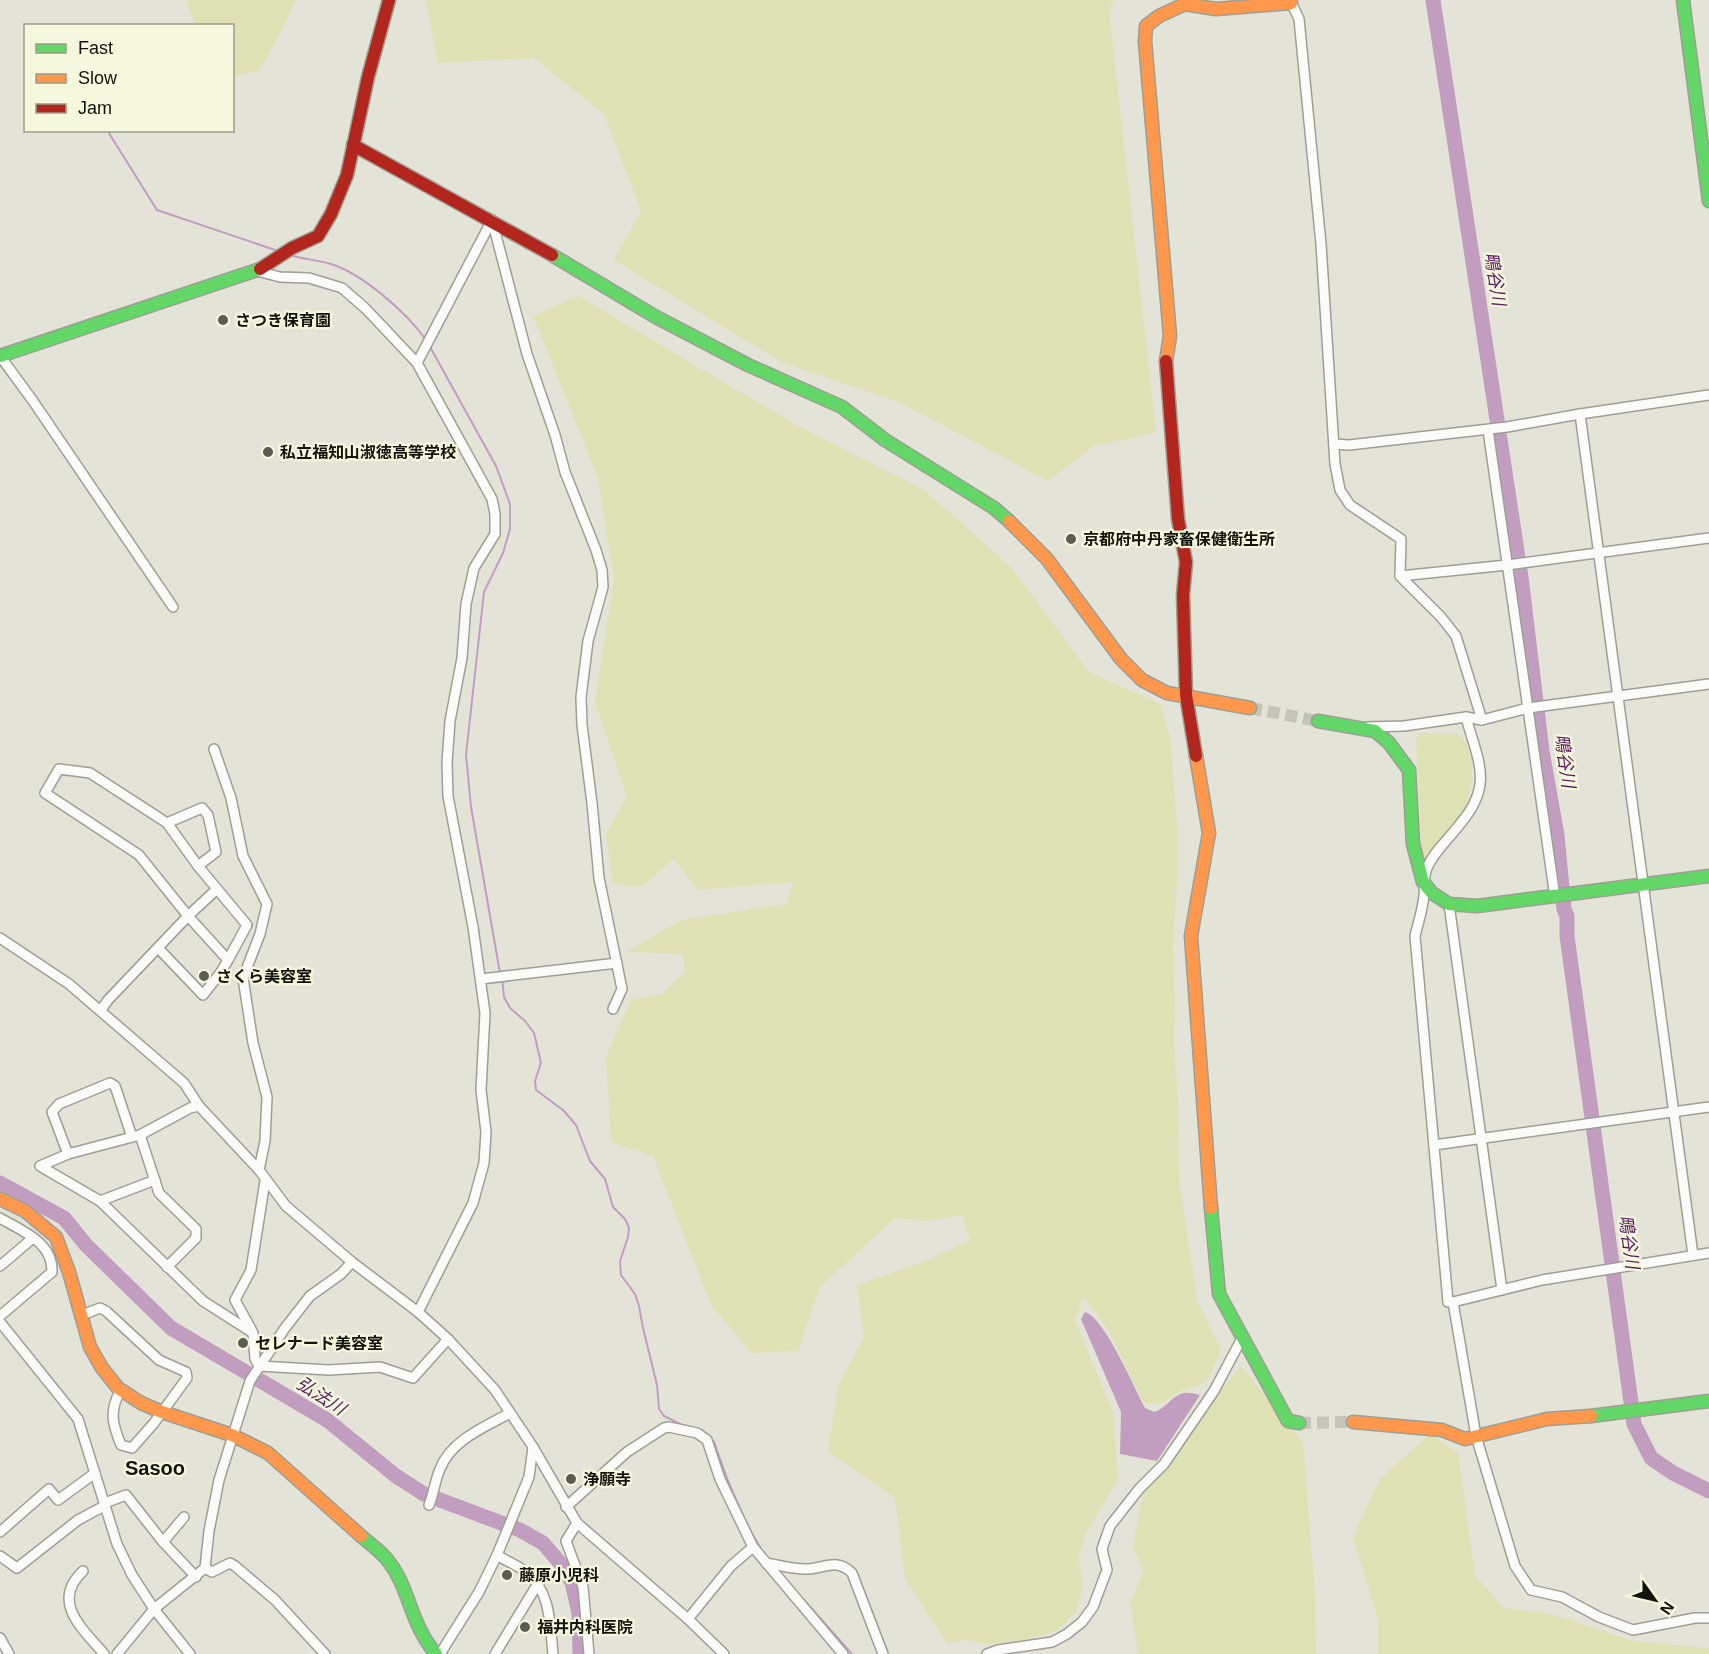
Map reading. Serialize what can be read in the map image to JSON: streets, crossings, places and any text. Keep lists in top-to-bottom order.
{
  "districts": ["Sasoo"],
  "water": ["鴫谷川", "弘法川"],
  "places": [
    "さつき保育園",
    "私立福知山淑徳高等学校",
    "京都府中丹家畜保健衛生所",
    "さくら美容室",
    "セレナード美容室",
    "浄願寺",
    "藤原小児科",
    "福井内科医院"
  ],
  "legend": ["Fast", "Slow", "Jam"],
  "north": "bottom right"
}
